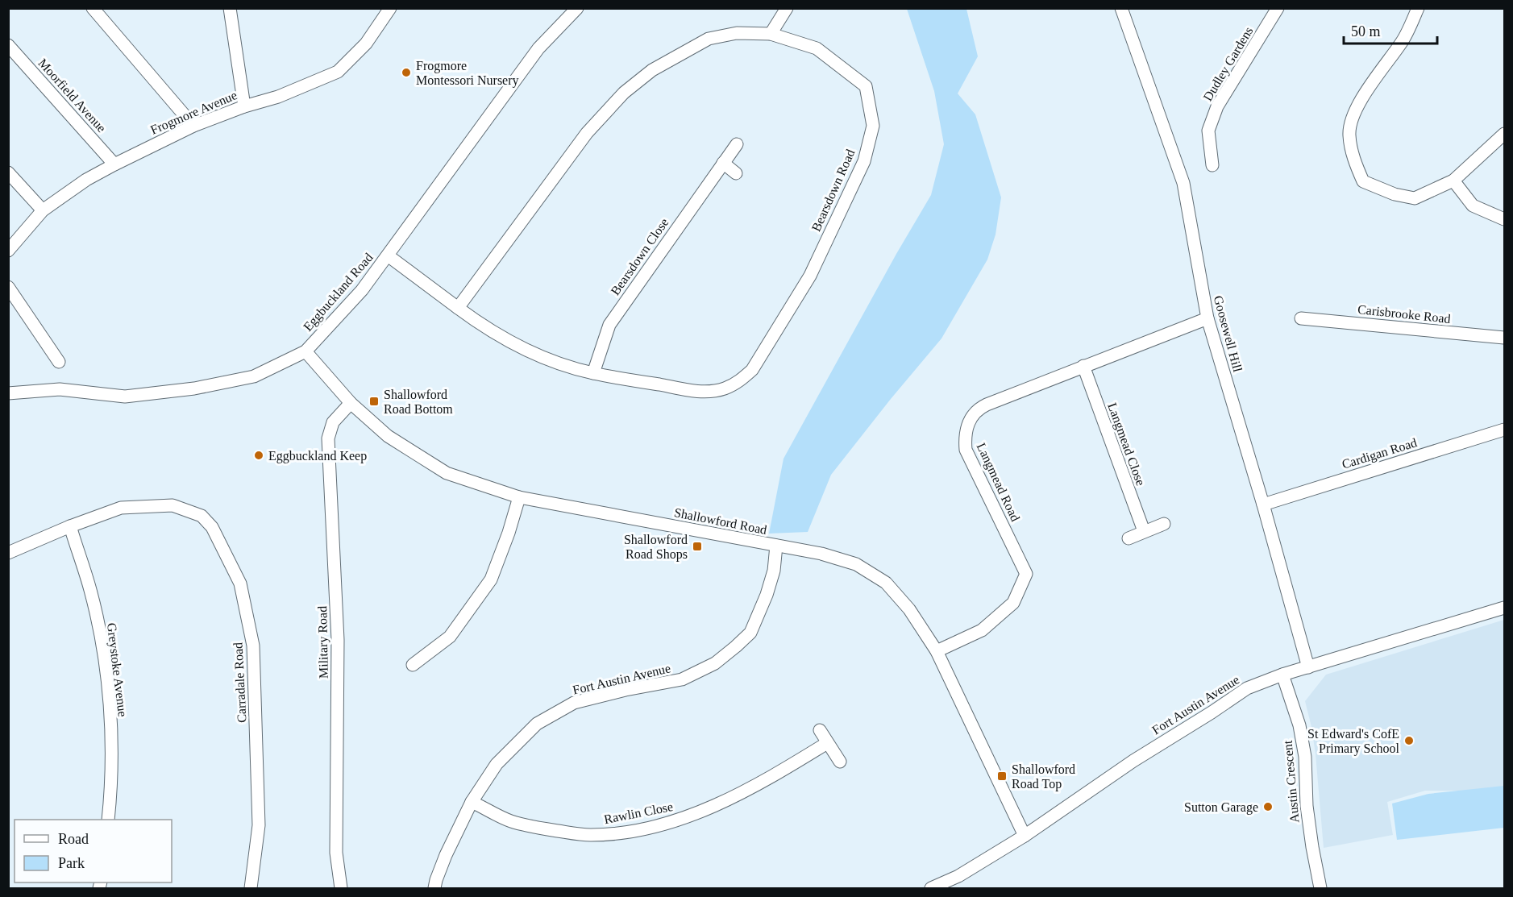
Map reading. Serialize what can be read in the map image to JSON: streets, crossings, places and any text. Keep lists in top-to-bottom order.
{
  "streets": {
    "street": [
      "Dudley Gardens",
      "Moorfield Avenue",
      "Frogmore Avenue",
      "Bearsdown Road",
      "Bearsdown Close",
      "Eggbuckland Road",
      "Carisbrooke Road",
      "Goosewell Hill",
      "Langmead Close",
      "Cardigan Road",
      "Langmead Road",
      "Shallowford Road",
      "Military Road",
      "Greystoke Avenue",
      "Fort Austin Avenue",
      "Carradale Road",
      "Austin Crescent",
      "Rawlin Close"
    ]
  },
  "crossings": [
    ["Moorfield Avenue", "Frogmore Avenue"],
    ["Bearsdown Road", "Bearsdown Close"],
    ["Bearsdown Road", "Eggbuckland Road"],
    ["Eggbuckland Road", "Shallowford Road"],
    ["Goosewell Hill", "Cardigan Road"],
    ["Goosewell Hill", "Langmead Road"],
    ["Goosewell Hill", "Fort Austin Avenue"],
    ["Langmead Close", "Langmead Road"],
    ["Langmead Road", "Shallowford Road"],
    ["Shallowford Road", "Military Road"],
    ["Shallowford Road", "Fort Austin Avenue"],
    ["Greystoke Avenue", "Carradale Road"],
    ["Fort Austin Avenue", "Austin Crescent"],
    ["Fort Austin Avenue", "Rawlin Close"]
  ],
  "places": {
    "other": [
      "Frogmore Montessori Nursery",
      "Eggbuckland Keep",
      "St Edward's CofE Primary School",
      "Sutton Garage"
    ],
    "transit": ["Shallowford Road Bottom", "Shallowford Road Shops", "Shallowford Road Top"]
  },
  "legend": ["Road", "Park"],
  "scale_bar": "50 m"
}
